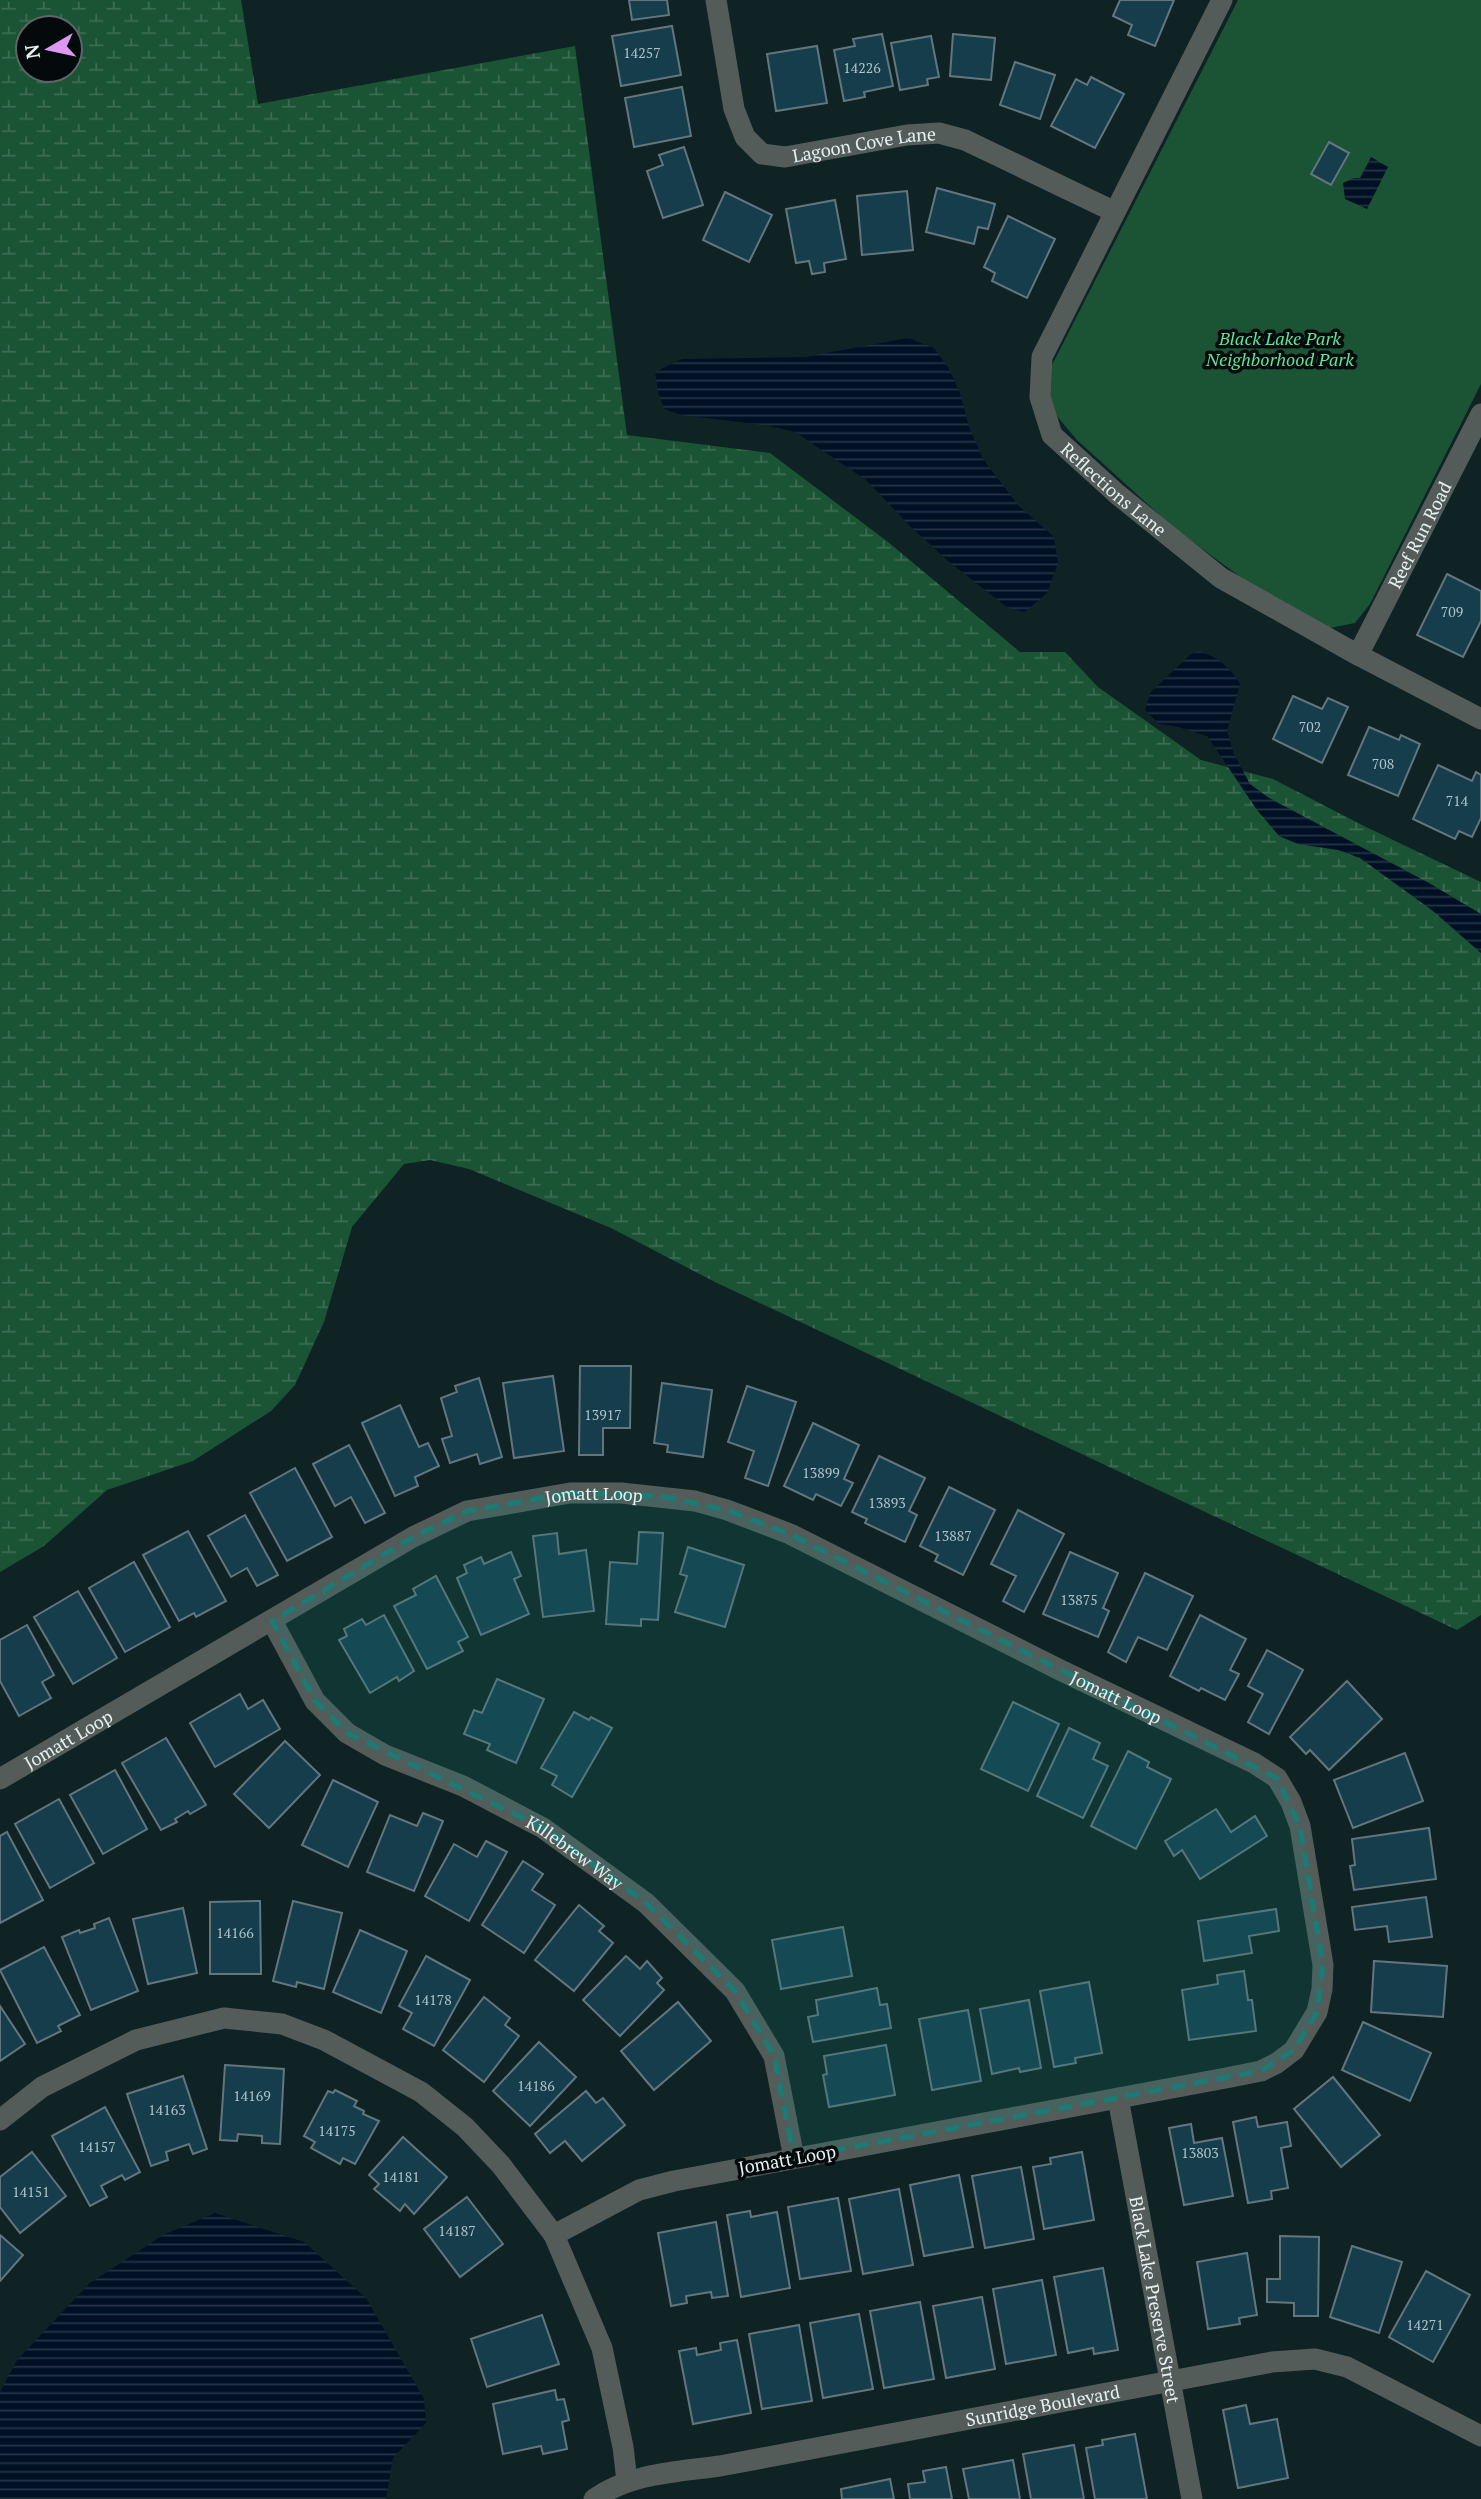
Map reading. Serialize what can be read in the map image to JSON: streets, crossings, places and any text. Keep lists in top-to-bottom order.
{
  "streets": {
    "street": [
      "Lagoon Cove Lane",
      "Reflections Lane",
      "Reef Run Road",
      "Jomatt Loop",
      "Killebrew Way",
      "Black Lake Preserve Street",
      "Sunridge Boulevard"
    ]
  },
  "crossings": [
    ["Lagoon Cove Lane", "Reflections Lane"],
    ["Reflections Lane", "Reef Run Road"],
    ["Jomatt Loop", "Killebrew Way"],
    ["Jomatt Loop", "Black Lake Preserve Street"],
    ["Black Lake Preserve Street", "Sunridge Boulevard"]
  ],
  "parks": ["Black Lake Park Neighborhood Park"],
  "house_numbers": [
    "14257",
    "14226",
    "709",
    "702",
    "708",
    "714",
    "13917",
    "13899",
    "13893",
    "13887",
    "13875",
    "14166",
    "14178",
    "14186",
    "14169",
    "14163",
    "14175",
    "14157",
    "13803",
    "14181",
    "14151",
    "14187",
    "14271"
  ],
  "north": "left"
}
